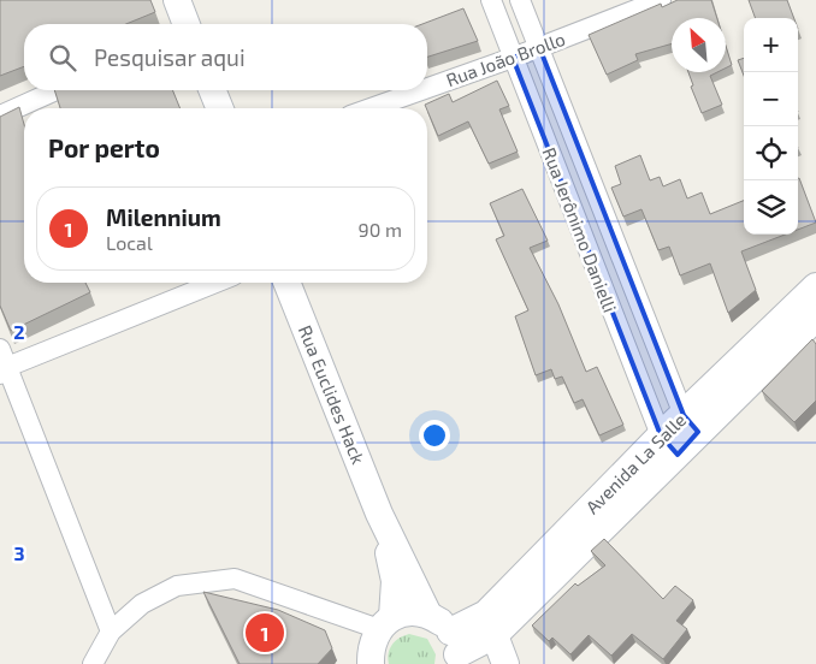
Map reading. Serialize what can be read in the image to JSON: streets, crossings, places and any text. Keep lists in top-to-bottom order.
{
  "streets": {
    "main road": ["Rua Euclides Hack", "Avenida La Salle"],
    "street": ["Rua João Brollo", "Rua Jerônimo Danielli"]
  },
  "crossings": [
    ["Rua João Brollo", "Rua Jerônimo Danielli"],
    ["Rua Jerônimo Danielli", "Avenida La Salle"]
  ],
  "north": "top left",
  "page": {
    "map_buttons": ["+", "−"],
    "search": "Pesquisar aqui",
    "heading": "Por perto",
    "list": [
      {
        "mark": "1",
        "name": "Milennium",
        "note": "Local",
        "value": "90 m"
      }
    ],
    "pins": "1"
  },
  "grid": {
    "rows": ["2", "3"]
  }
}
